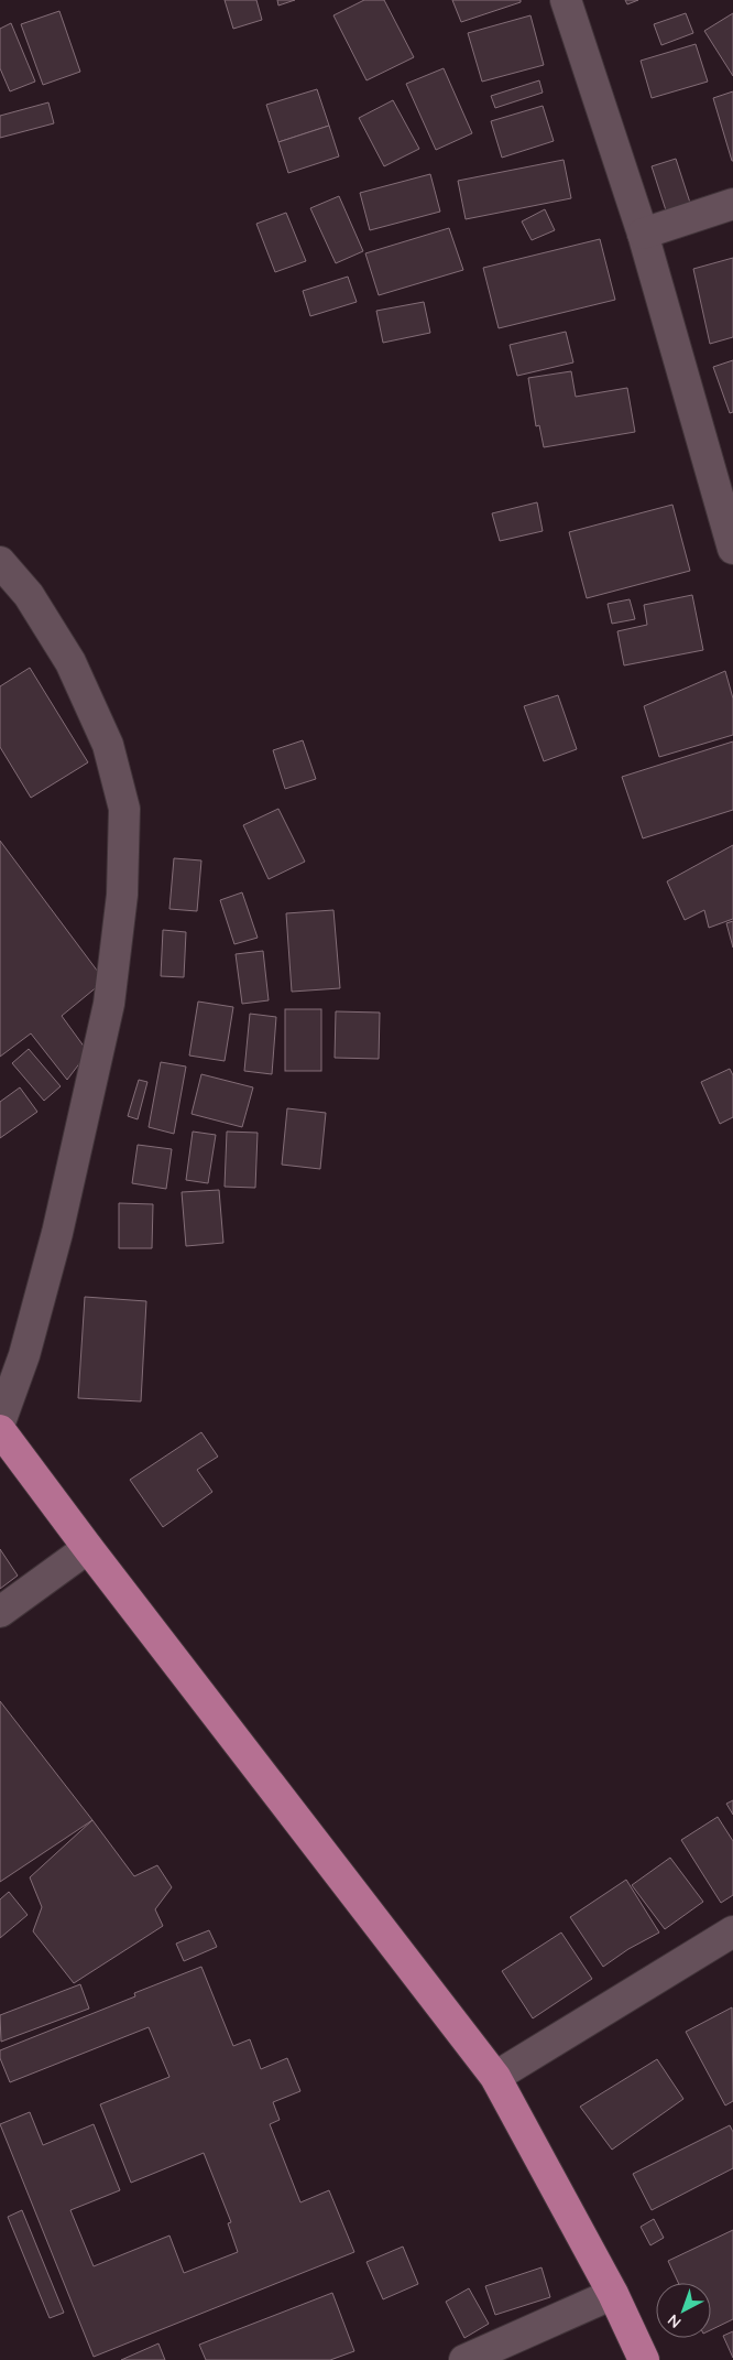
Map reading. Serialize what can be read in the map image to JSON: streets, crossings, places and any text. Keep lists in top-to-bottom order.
{
  "north": "bottom left"
}
